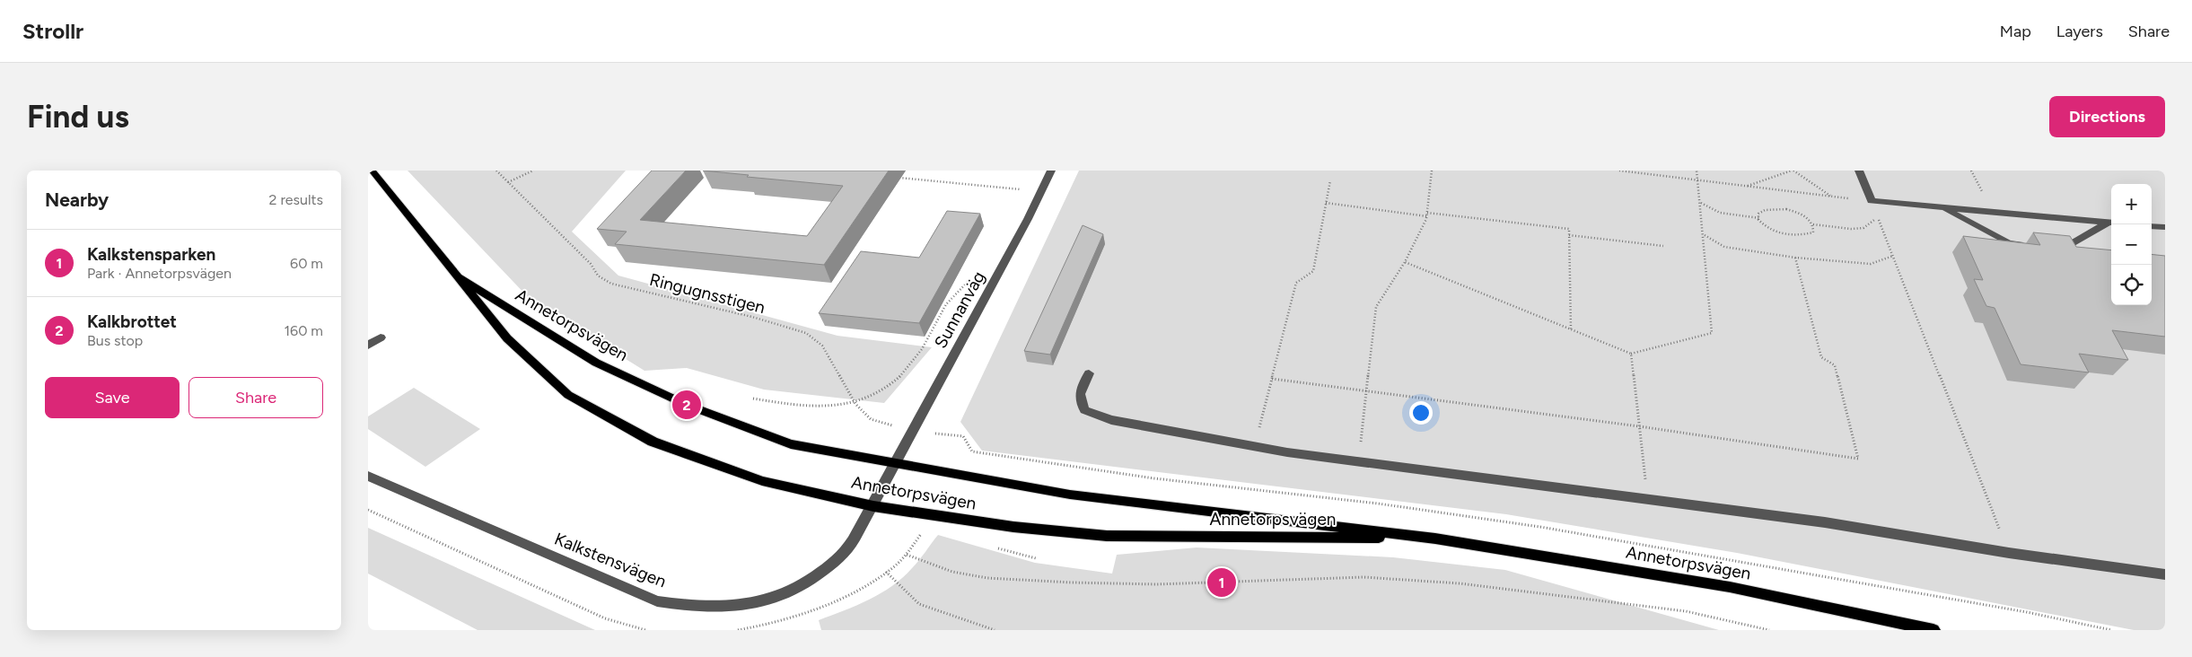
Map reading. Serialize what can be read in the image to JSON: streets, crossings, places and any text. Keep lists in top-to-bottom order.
{
  "streets": {
    "main road": ["Annetorpsvägen"],
    "street": ["Sunnanväg", "Kalkstensvägen"],
    "path": ["Ringugnsstigen"]
  },
  "crossings": [
    ["Ringugnsstigen", "Sunnanväg"],
    ["Sunnanväg", "Annetorpsvägen"],
    ["Sunnanväg", "Kalkstensvägen"],
    ["Annetorpsvägen", "Kalkstensvägen"]
  ],
  "page": {
    "header": "Strollr",
    "nav": ["Map", "Layers", "Share"],
    "buttons": [
      "Directions",
      ["Save", "Share"]
    ],
    "title": "Find us",
    "heading": ["Nearby", "2 results"],
    "map_buttons": ["+", "−"],
    "list": [
      {
        "mark": "1",
        "name": "Kalkstensparken",
        "note": "Park · Annetorpsvägen",
        "value": "60 m"
      },
      {
        "mark": "2",
        "name": "Kalkbrottet",
        "note": "Bus stop",
        "value": "160 m"
      }
    ],
    "pins": ["2", "1"]
  }
}
